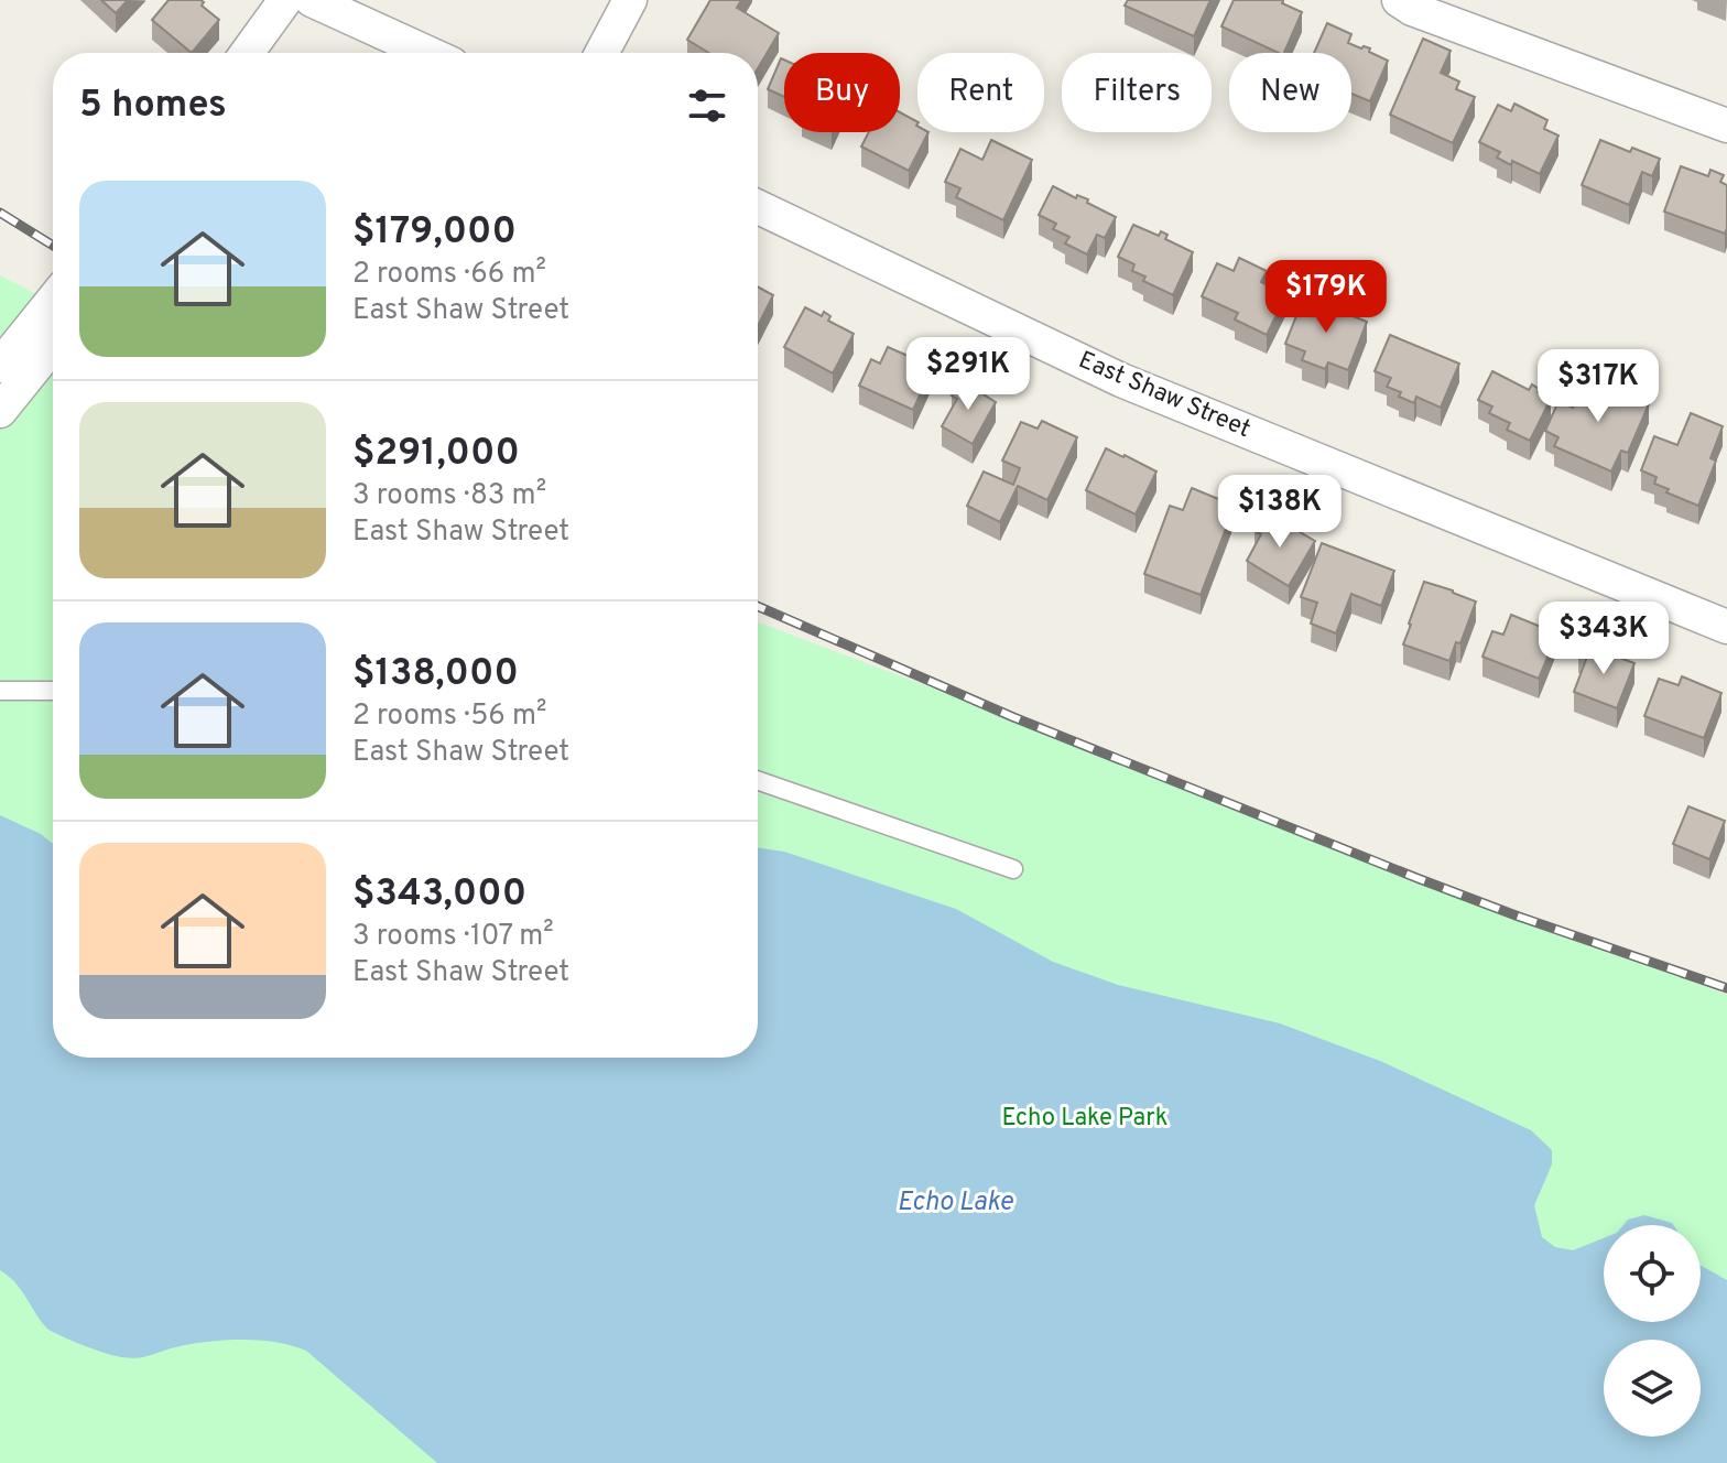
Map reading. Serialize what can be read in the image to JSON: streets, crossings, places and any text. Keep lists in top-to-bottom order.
{
  "streets": {
    "street": ["East Shaw Street"]
  },
  "water": ["Echo Lake"],
  "parks": ["Echo Lake Park"],
  "page": {
    "chip": [
      "Buy",
      "Rent",
      "Filters",
      "New"
    ],
    "heading": "5 homes",
    "list": [
      {
        "name": "$179,000",
        "note": "2 rooms · 66 m² · East Shaw Street"
      },
      {
        "name": "$291,000",
        "note": "3 rooms · 83 m² · East Shaw Street"
      },
      {
        "name": "$138,000",
        "note": "2 rooms · 56 m² · East Shaw Street"
      },
      {
        "name": "$343,000",
        "note": "3 rooms · 107 m² · East Shaw Street"
      }
    ],
    "price": [
      "$179K",
      "$291K",
      "$317K",
      "$138K",
      "$343K"
    ]
  }
}
